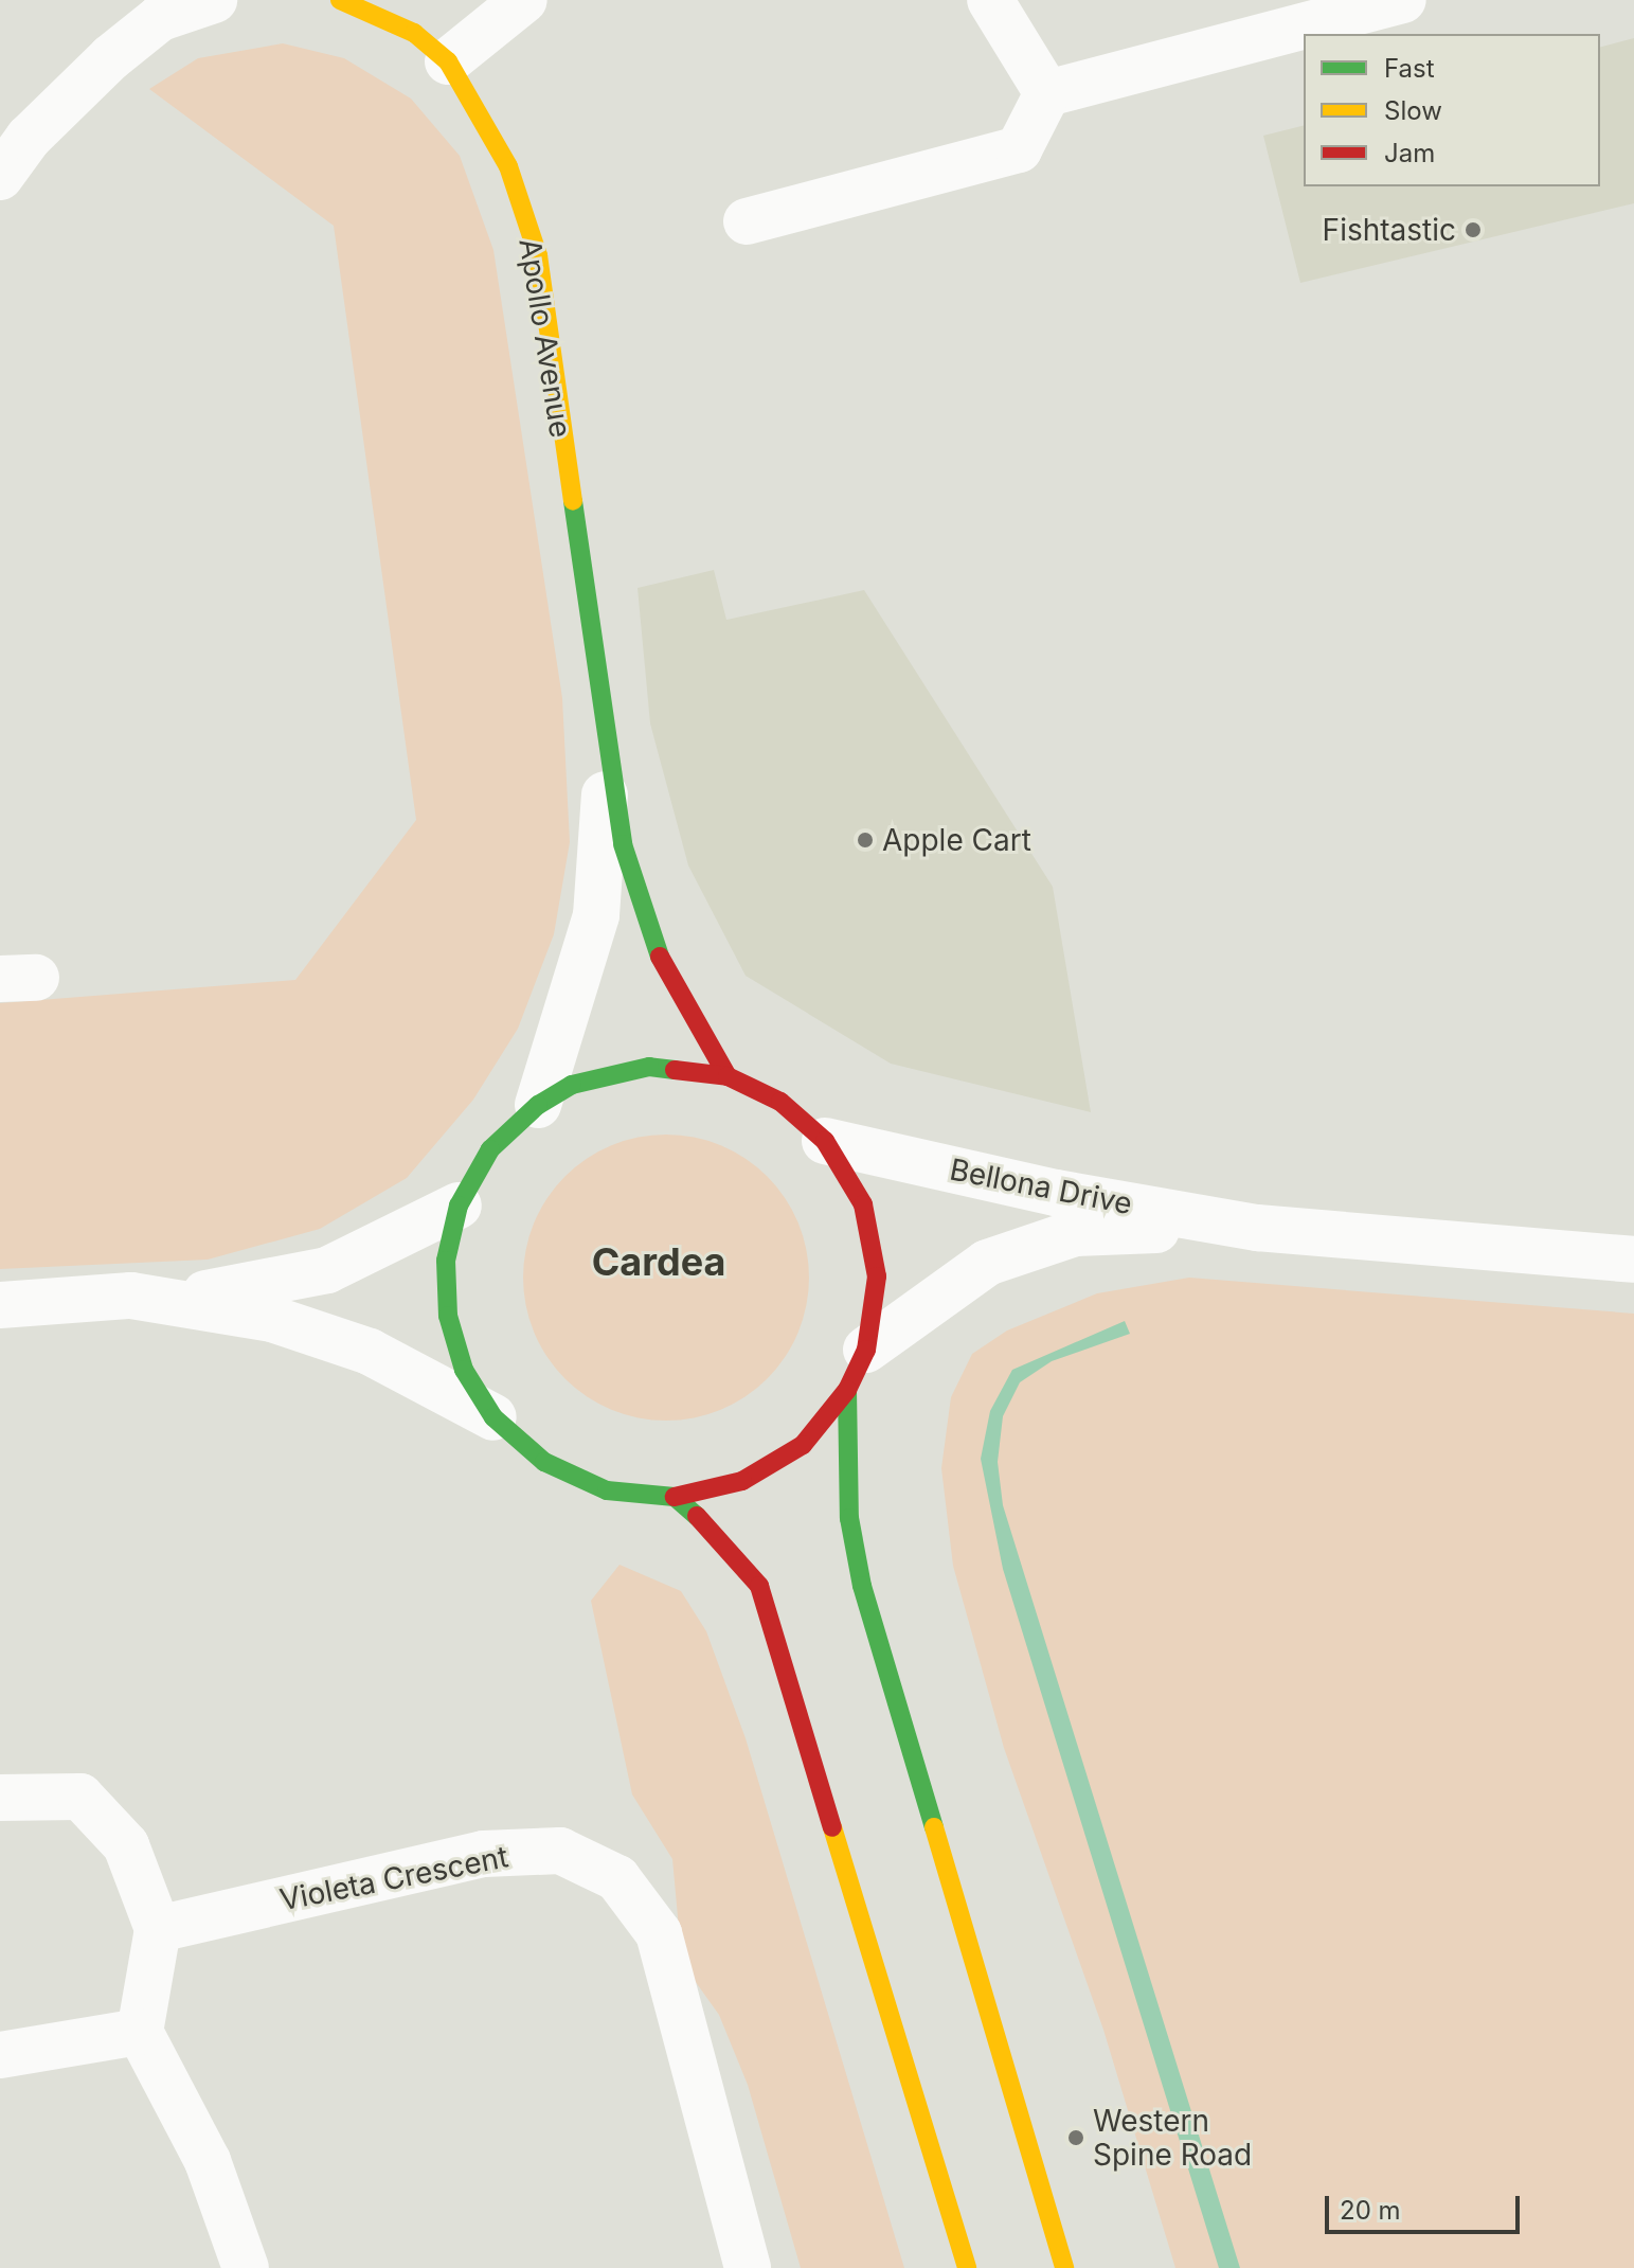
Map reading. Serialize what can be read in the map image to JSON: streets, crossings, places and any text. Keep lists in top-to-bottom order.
{
  "streets": {
    "street": ["Apollo Avenue", "Bellona Drive", "Violeta Crescent"]
  },
  "districts": ["Cardea"],
  "places": ["Fishtastic", "Apple Cart", "Western Spine Road"],
  "legend": ["Fast", "Slow", "Jam"],
  "scale_bar": "20 m"
}
